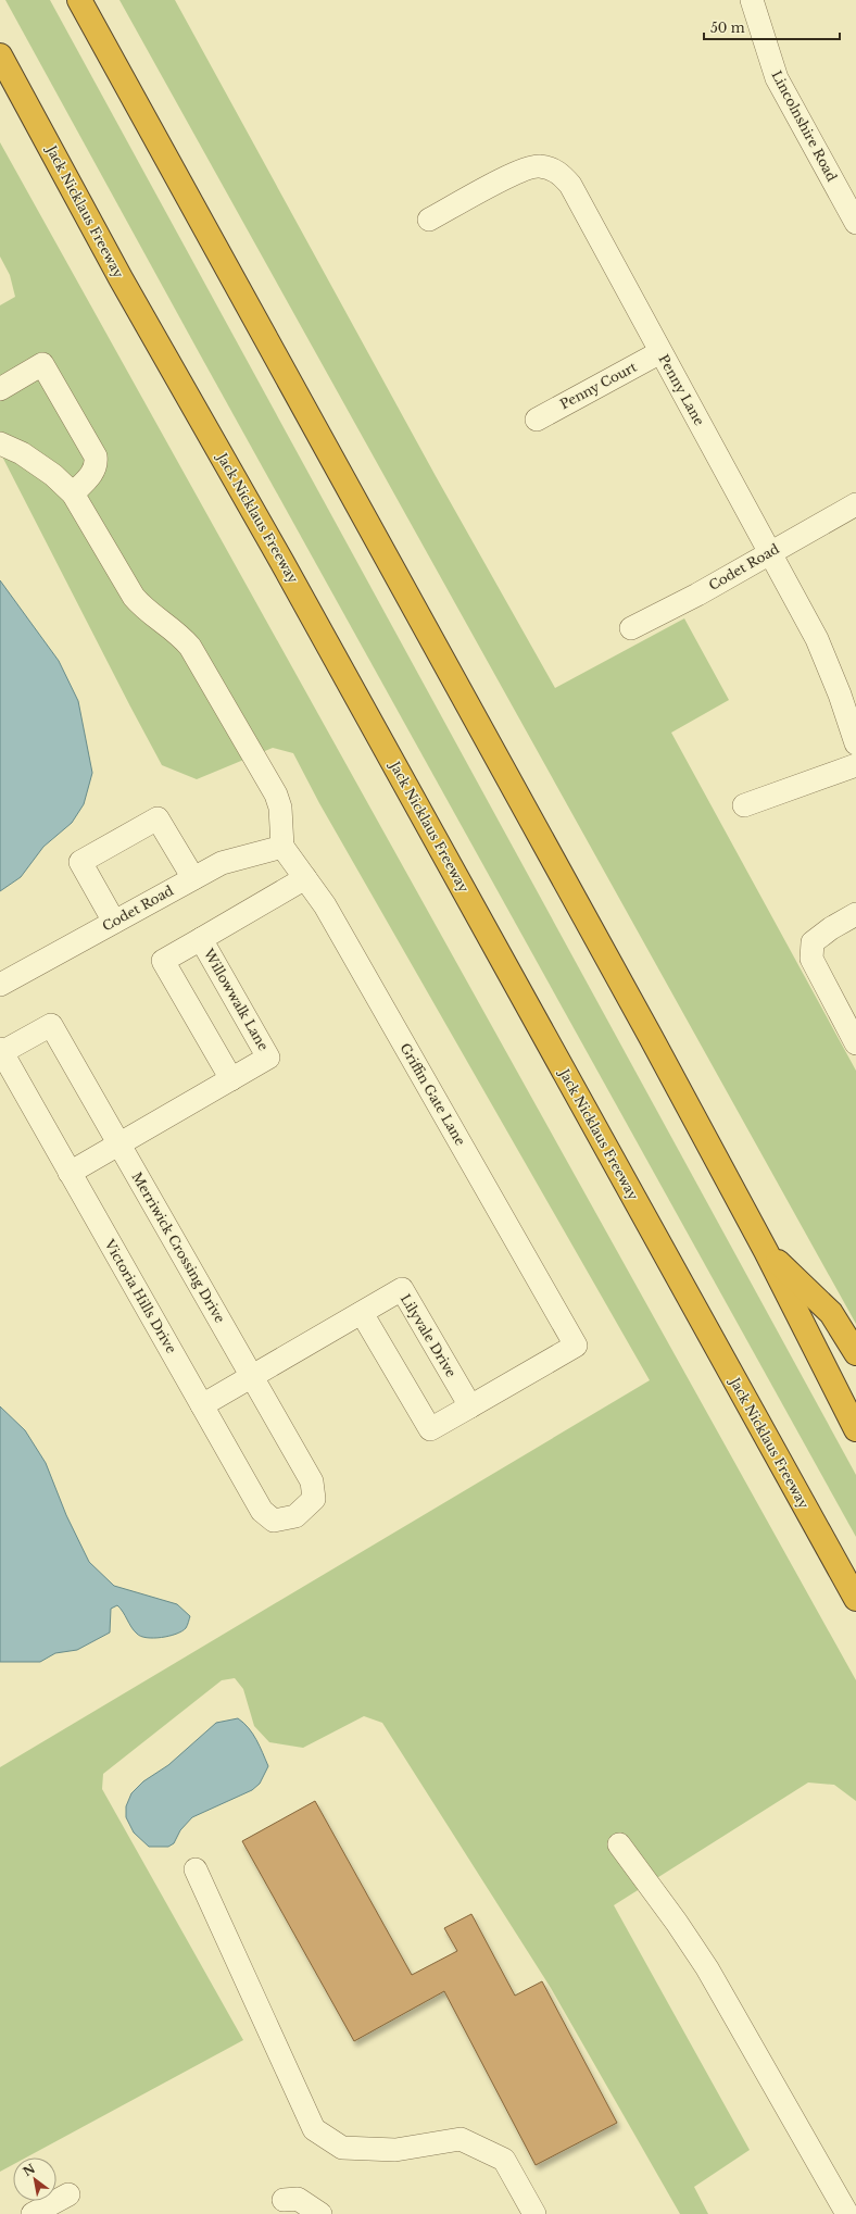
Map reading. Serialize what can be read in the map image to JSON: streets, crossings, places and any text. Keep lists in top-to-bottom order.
{
  "streets": {
    "highway": ["Jack Nicklaus Freeway"],
    "street": [
      "Lincolnshire Road",
      "Penny Court",
      "Penny Lane",
      "Codet Road",
      "Willowwalk Lane",
      "Griffin Gate Lane",
      "Merriwick Crossing Drive",
      "Victoria Hills Drive",
      "Lilyvale Drive"
    ]
  },
  "crossings": [
    ["Penny Court", "Penny Lane"],
    ["Penny Lane", "Codet Road"],
    ["Codet Road", "Griffin Gate Lane"],
    ["Willowwalk Lane", "Griffin Gate Lane"],
    ["Willowwalk Lane", "Merriwick Crossing Drive"],
    ["Willowwalk Lane", "Victoria Hills Drive"],
    ["Griffin Gate Lane", "Lilyvale Drive"],
    ["Merriwick Crossing Drive", "Victoria Hills Drive"],
    ["Merriwick Crossing Drive", "Lilyvale Drive"],
    ["Victoria Hills Drive", "Lilyvale Drive"]
  ],
  "scale_bar": "50 m",
  "north": "top left"
}
